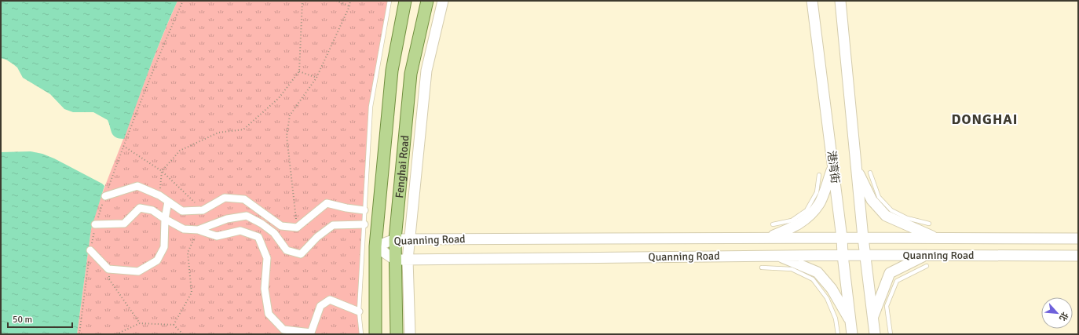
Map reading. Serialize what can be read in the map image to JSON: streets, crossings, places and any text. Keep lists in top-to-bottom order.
{
  "streets": {
    "main road": ["Fenghai Road"],
    "street": ["港湾街", "Quanning Road"]
  },
  "crossings": [
    ["Fenghai Road", "Quanning Road"],
    ["港湾街", "Quanning Road"]
  ],
  "districts": ["DONGHAI"],
  "scale_bar": "50 m",
  "north": "bottom right"
}
